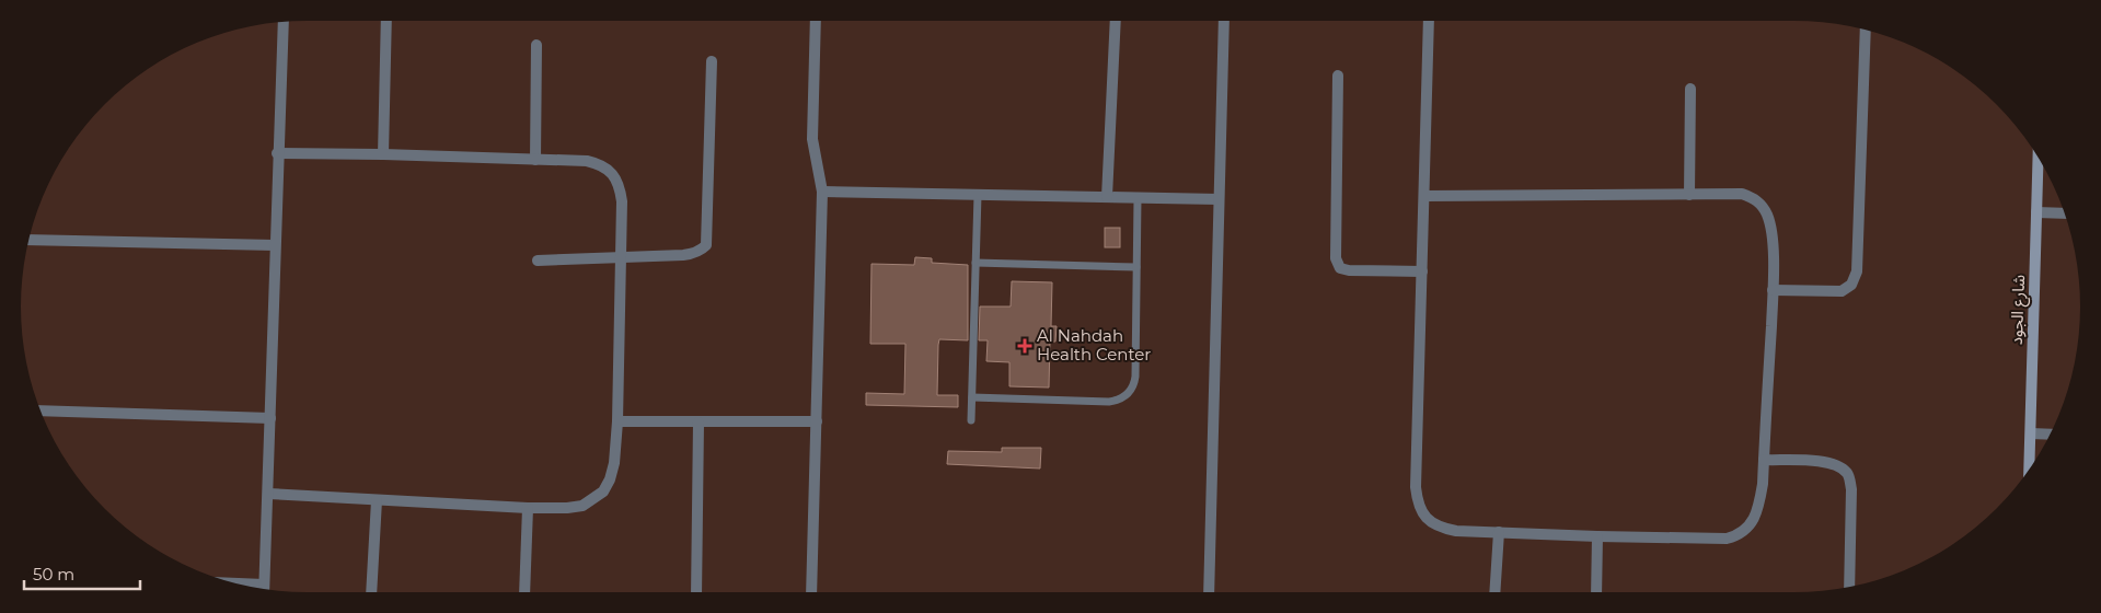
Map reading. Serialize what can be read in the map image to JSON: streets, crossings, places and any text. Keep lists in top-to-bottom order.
{
  "streets": {
    "main road": ["شارع الجود"]
  },
  "places": {
    "health": ["Al Nahdah Health Center"]
  },
  "scale_bar": "50 m"
}
